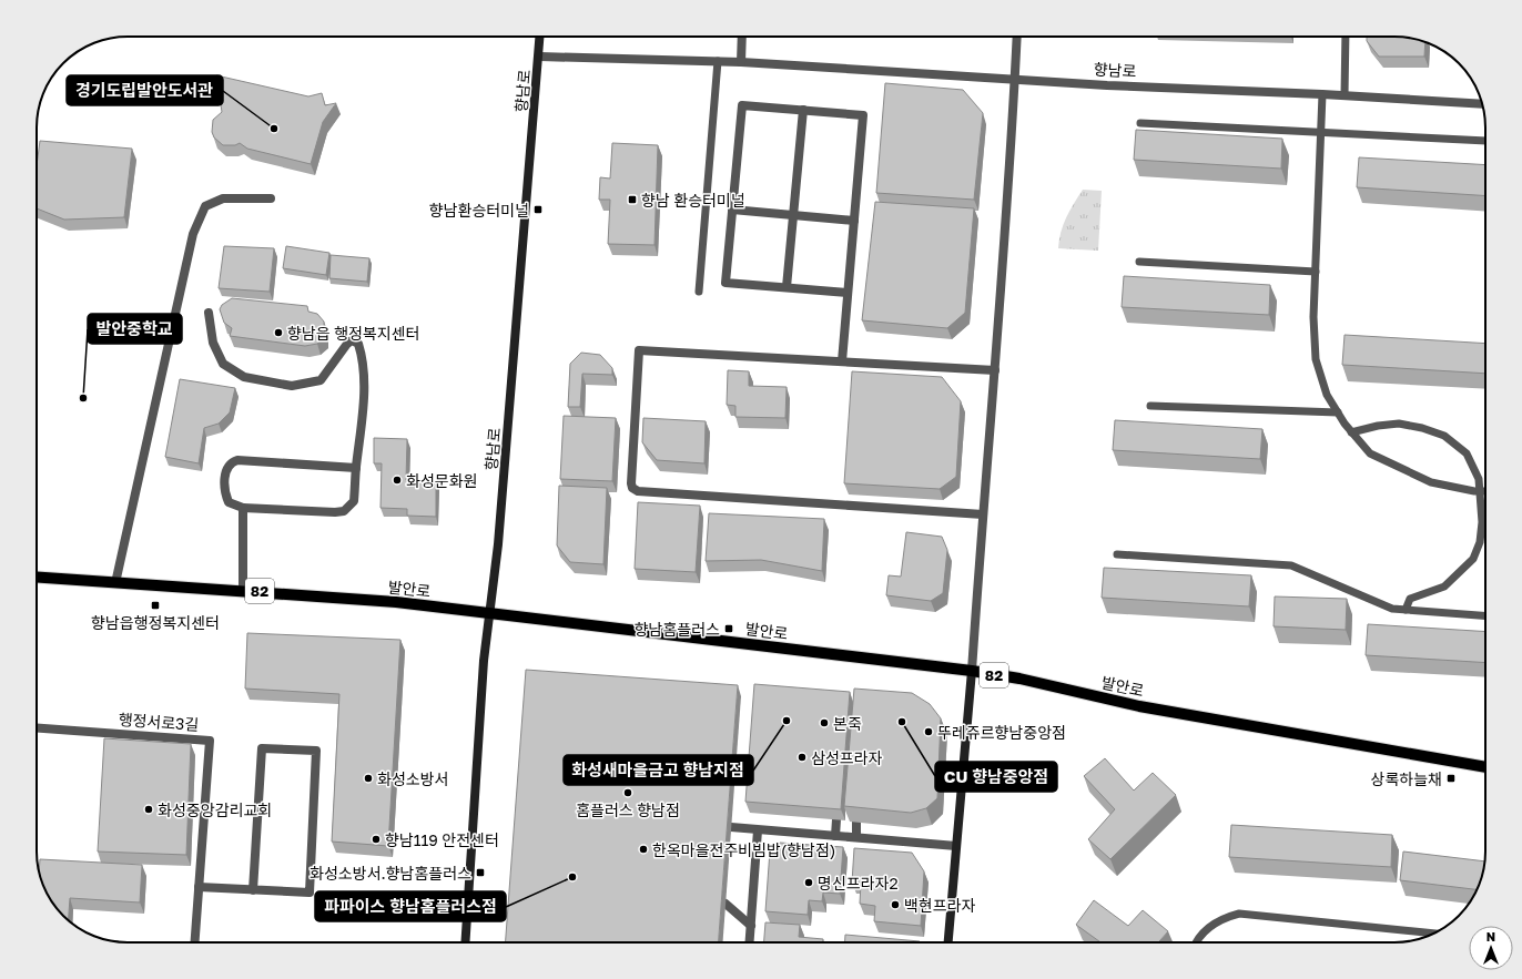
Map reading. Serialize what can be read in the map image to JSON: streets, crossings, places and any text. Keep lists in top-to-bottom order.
{
  "streets": {
    "main road": ["발안로", "82"],
    "street": ["향남로", "행정서로3길"]
  },
  "crossings": [
    ["향남로", "발안로"]
  ],
  "places": {
    "other": [
      "경기도립발안도서관",
      "향남읍 행정복지센터",
      "발안중학교",
      "화성문화원",
      "화성새마을금고 향남지점",
      "CU 향남중앙점",
      "본죽",
      "뚜레쥬르향남중앙점",
      "삼성프라자",
      "화성소방서",
      "홈플러스 향남점",
      "화성중앙감리교회",
      "향남119 안전센터",
      "한옥마을전주비빔밥(향남점)",
      "파파이스 향남홈플러스점",
      "명신프라자2",
      "백현프라자"
    ],
    "transit": [
      "향남 환승터미널",
      "향남환승터미널",
      "향남읍행정복지센터",
      "향남홈플러스",
      "상록하늘채",
      "화성소방서.향남홈플러스"
    ]
  },
  "north": "top"
}
